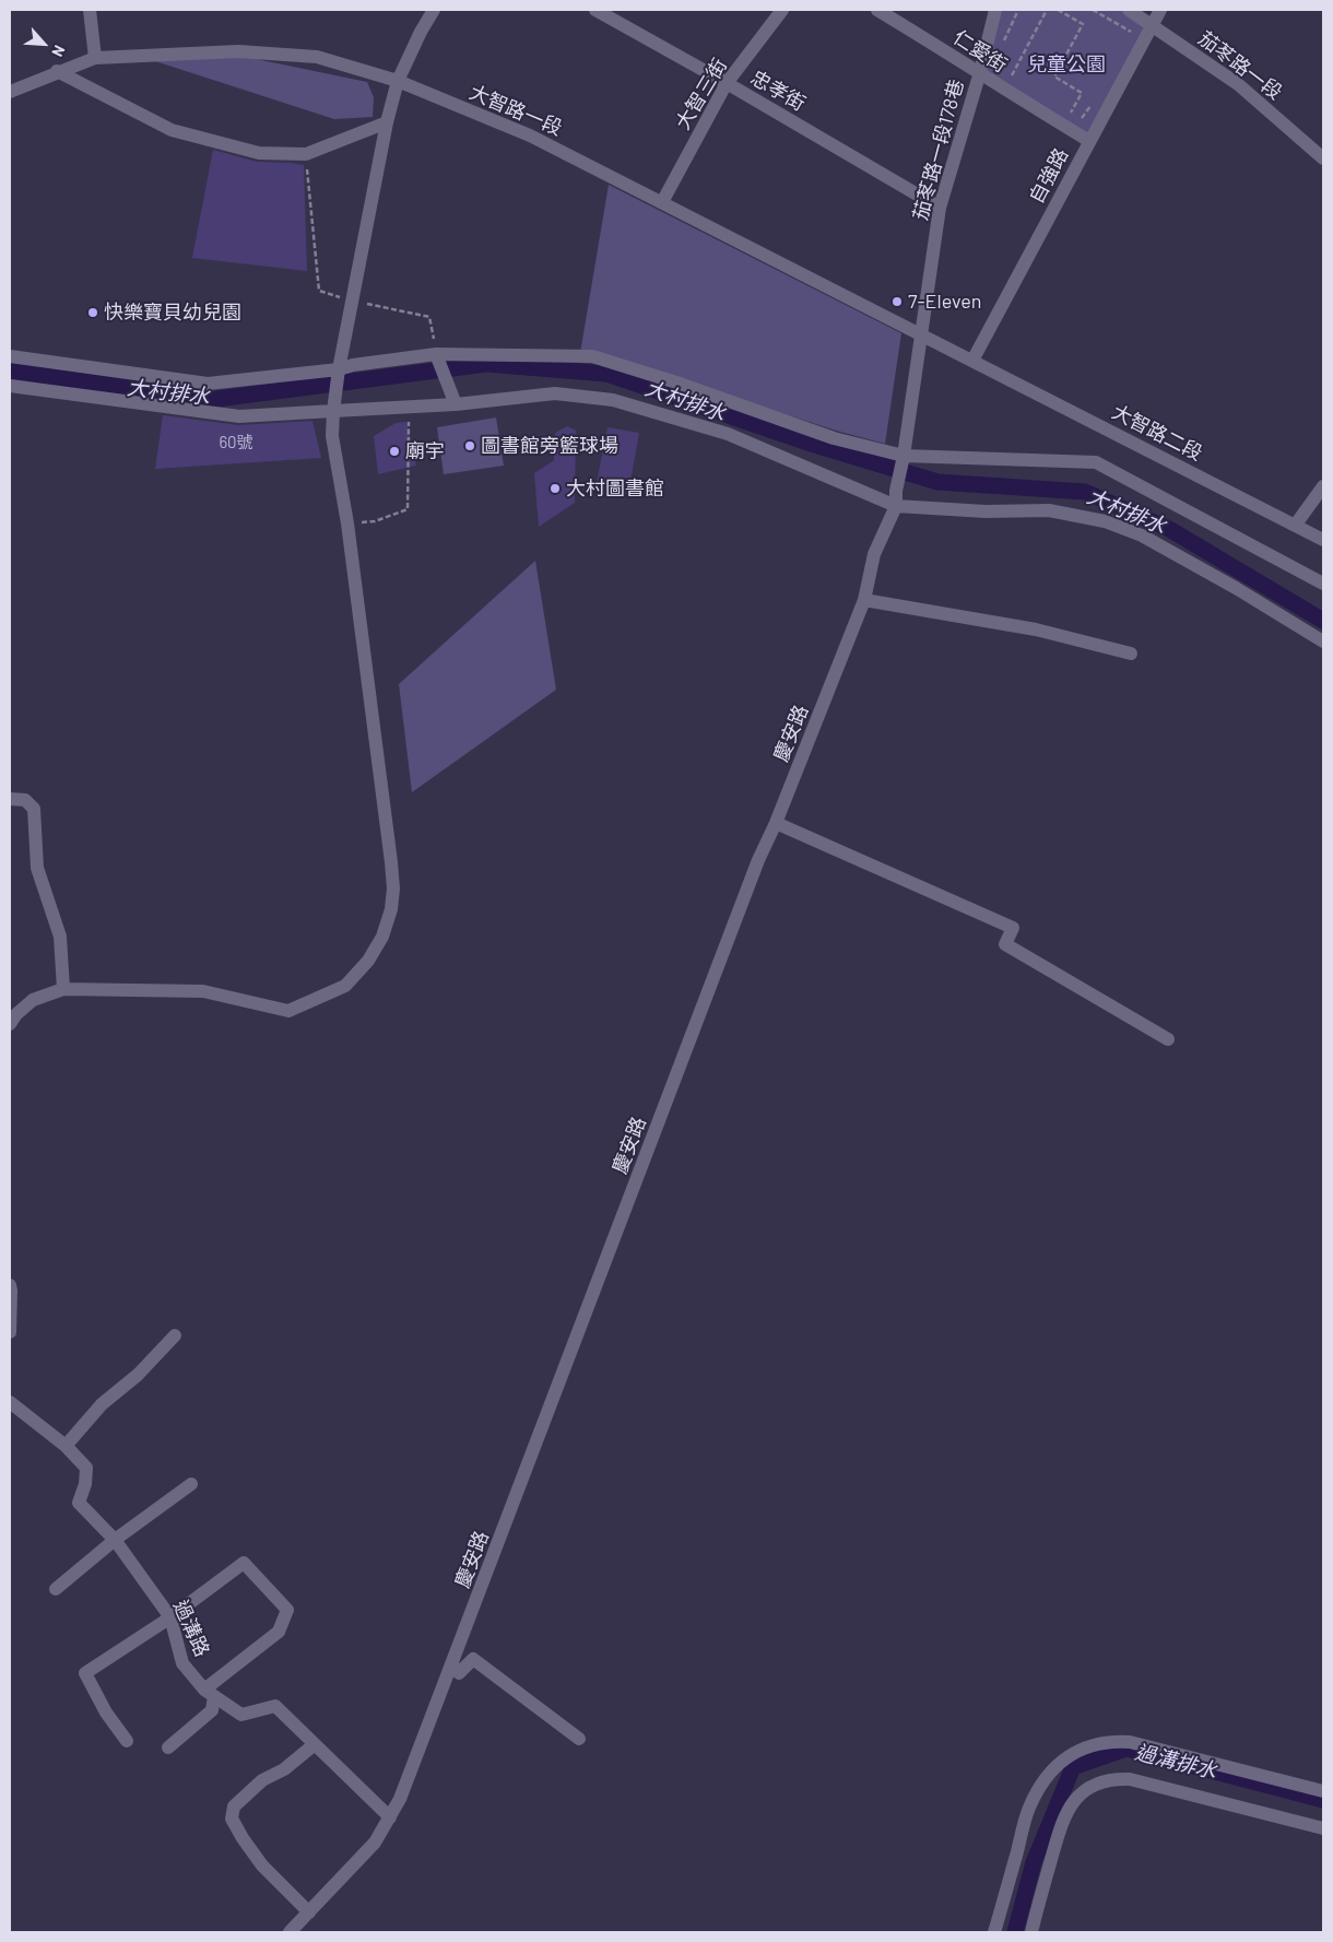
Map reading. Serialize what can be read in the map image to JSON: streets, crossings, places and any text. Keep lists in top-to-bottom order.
{
  "streets": {
    "street": [
      "仁愛街",
      "茄苳路一段",
      "忠孝街",
      "大智三街",
      "大智路一段",
      "茄苳路一段178巷",
      "自強路",
      "大智路二段",
      "慶安路",
      "過溝路"
    ]
  },
  "crossings": [
    ["仁愛街", "茄苳路一段178巷"],
    ["仁愛街", "自強路"],
    ["茄苳路一段", "自強路"],
    ["忠孝街", "大智三街"],
    ["忠孝街", "茄苳路一段178巷"],
    ["大智三街", "大智路一段"],
    ["大智路一段", "茄苳路一段178巷"],
    ["大智路一段", "自強路"],
    ["大智路一段", "大智路二段"],
    ["大智路一段", "慶安路"],
    ["茄苳路一段178巷", "慶安路"],
    ["自強路", "大智路二段"],
    ["慶安路", "過溝路"]
  ],
  "water": ["大村排水", "過溝排水"],
  "parks": ["兒童公園"],
  "places": [
    "7-Eleven",
    "快樂寶貝幼兒園",
    "圖書館旁籃球場",
    "廟宇",
    "大村圖書館"
  ],
  "house_numbers": ["60號"],
  "north": "bottom right"
}
